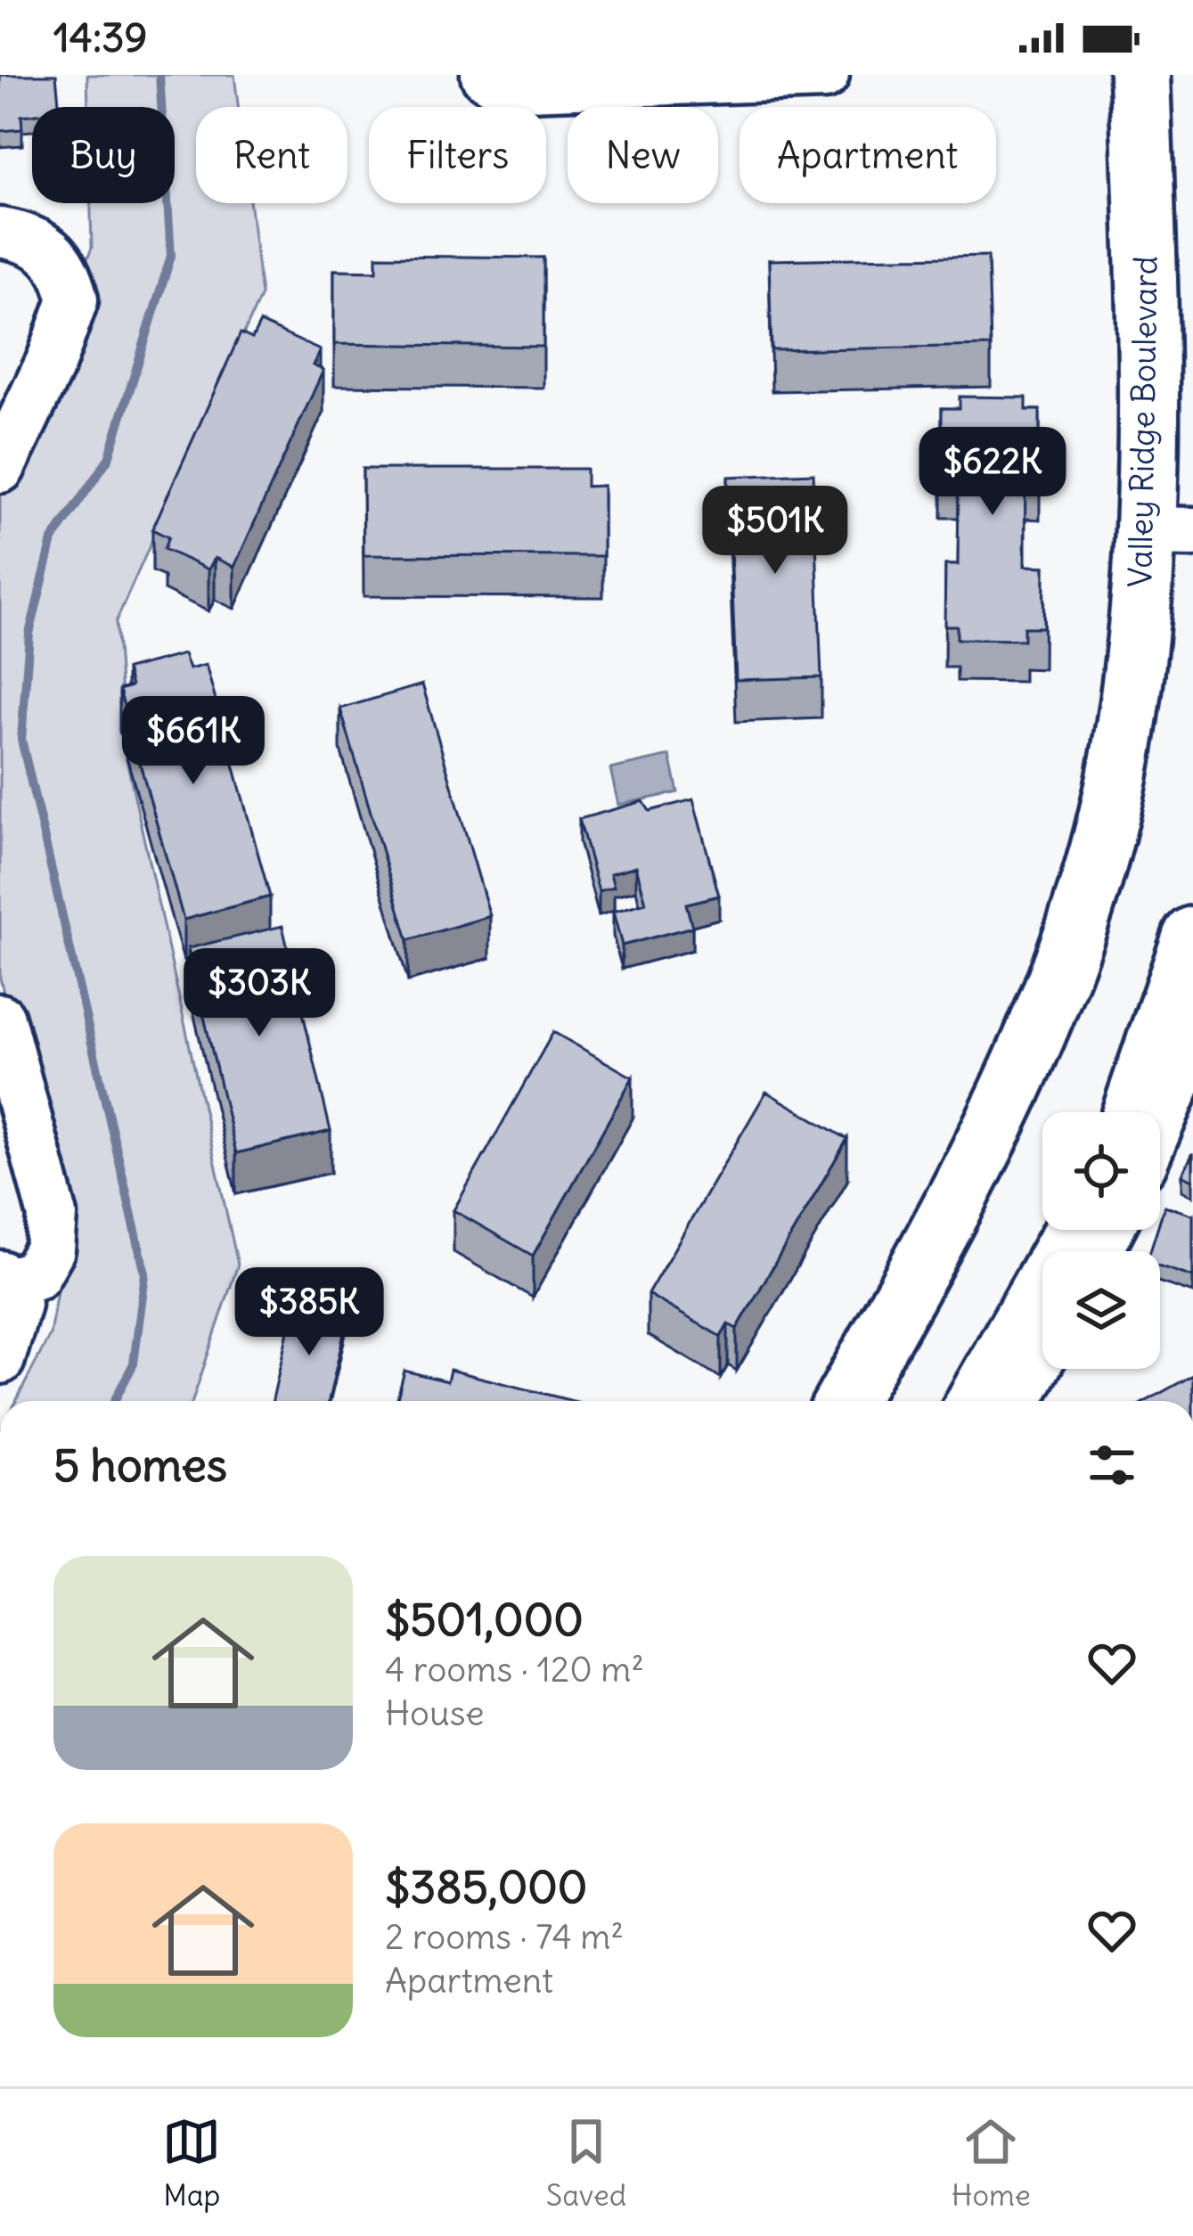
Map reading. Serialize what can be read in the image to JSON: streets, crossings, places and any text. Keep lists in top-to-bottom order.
{
  "streets": {
    "main road": ["Valley Ridge Boulevard"]
  },
  "page": {
    "status": "14:39",
    "chip": [
      "Buy",
      "Rent",
      "Filters",
      "New",
      "Apartment"
    ],
    "price": [
      "$622K",
      "$501K",
      "$661K",
      "$303K",
      "$385K"
    ],
    "heading": "5 homes",
    "list": [
      {
        "name": "$501,000",
        "note": "4 rooms · 120 m² · House"
      },
      {
        "name": "$385,000",
        "note": "2 rooms · 74 m² · Apartment"
      }
    ],
    "tabs": ["Map", "Saved", "Home"]
  }
}
